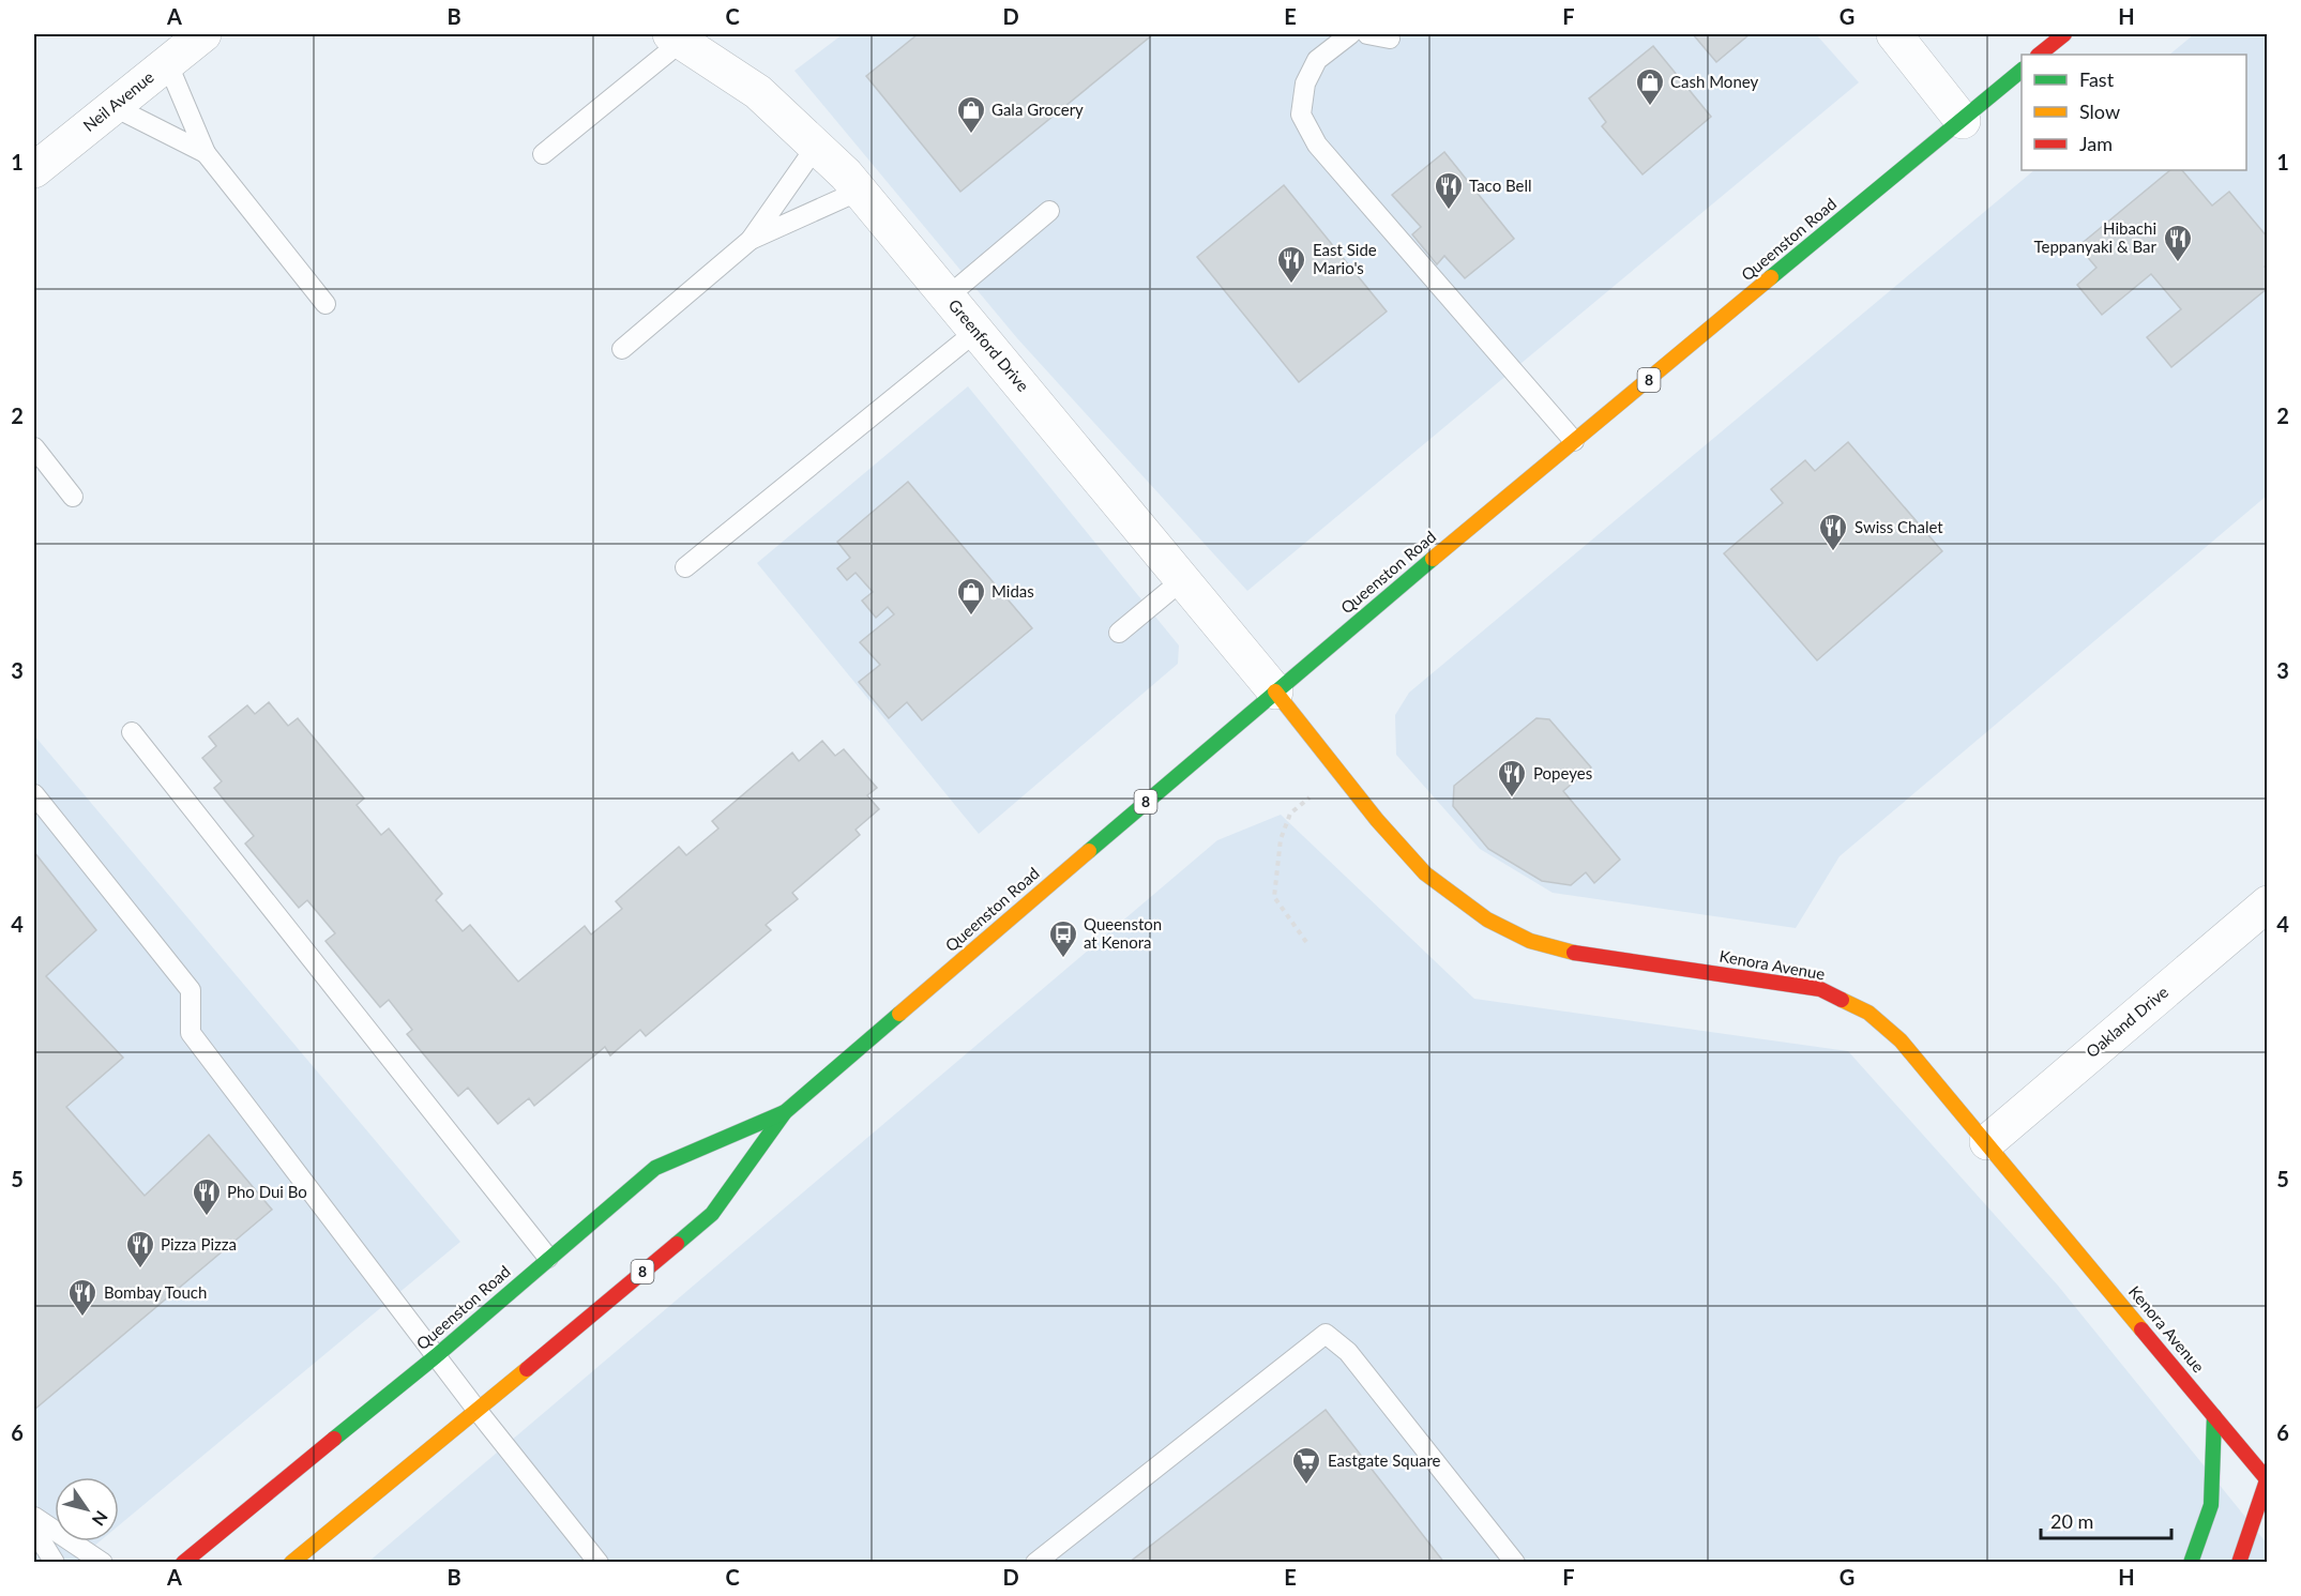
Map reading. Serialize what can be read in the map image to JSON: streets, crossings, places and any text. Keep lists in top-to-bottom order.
{
  "streets": {
    "main road": ["Queenston Road", "8", "Kenora Avenue"],
    "street": ["Neil Avenue", "Greenford Drive", "Oakland Drive"]
  },
  "crossings": [
    ["Queenston Road", "Greenford Drive"],
    ["Queenston Road", "Kenora Avenue"],
    ["Greenford Drive", "Kenora Avenue"],
    ["Kenora Avenue", "Oakland Drive"]
  ],
  "places": {
    "shop": ["Cash Money", "Gala Grocery", "Midas"],
    "restaurant": [
      "Taco Bell",
      "Hibachi Teppanyaki & Bar",
      "East Side Mario's",
      "Swiss Chalet",
      "Popeyes",
      "Pho Dui Bo",
      "Pizza Pizza",
      "Bombay Touch"
    ],
    "bus stop": ["Queenston at Kenora"],
    "supermarket": ["Eastgate Square"]
  },
  "legend": ["Fast", "Slow", "Jam"],
  "scale_bar": "20 m",
  "north": "bottom right",
  "grid": {
    "columns": [
      "A",
      "B",
      "C",
      "D",
      "E",
      "F",
      "G",
      "H"
    ],
    "rows": [
      "1",
      "2",
      "3",
      "4",
      "5",
      "6"
    ]
  }
}
